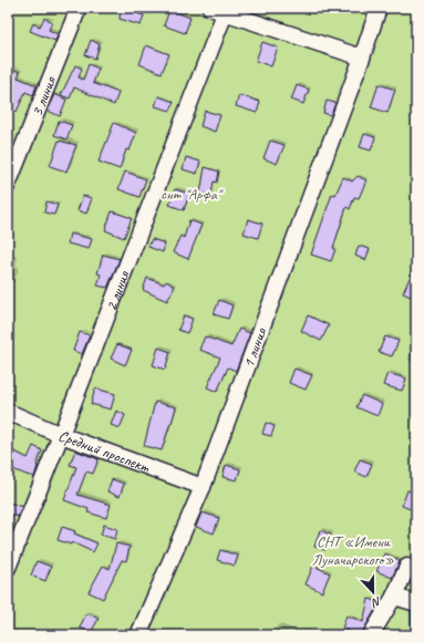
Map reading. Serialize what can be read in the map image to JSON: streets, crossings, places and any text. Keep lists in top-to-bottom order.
{
  "streets": {
    "street": [
      "3 линия",
      "2 линия",
      "1 линия",
      "Средний проспект"
    ]
  },
  "crossings": [
    ["2 линия", "Средний проспект"],
    ["1 линия", "Средний проспект"]
  ],
  "parks": ["снт \"Арфа\"", "СНТ «Имени Луначарского»"],
  "north": "bottom"
}
